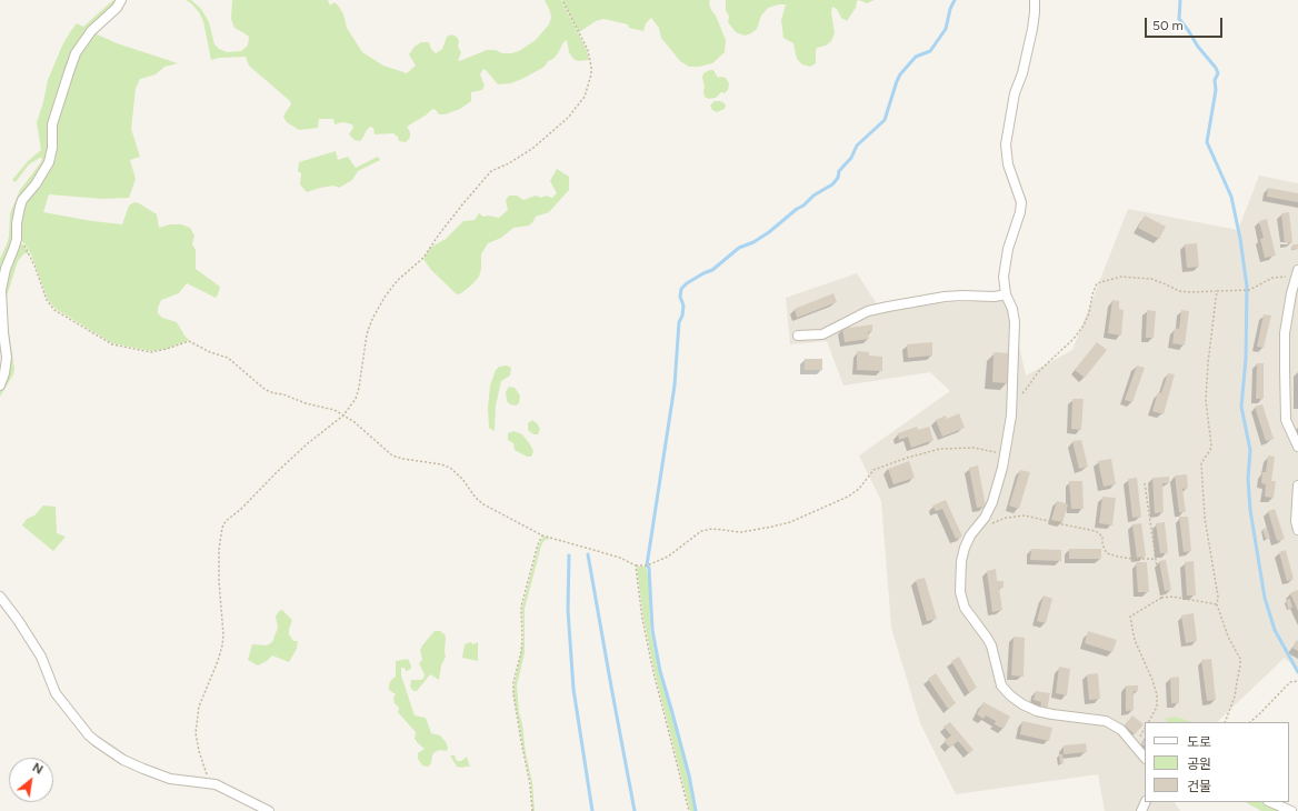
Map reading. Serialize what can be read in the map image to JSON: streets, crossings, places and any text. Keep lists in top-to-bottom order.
{
  "legend": ["도로", "공원", "건물"],
  "scale_bar": "50 m",
  "north": "top right"
}
